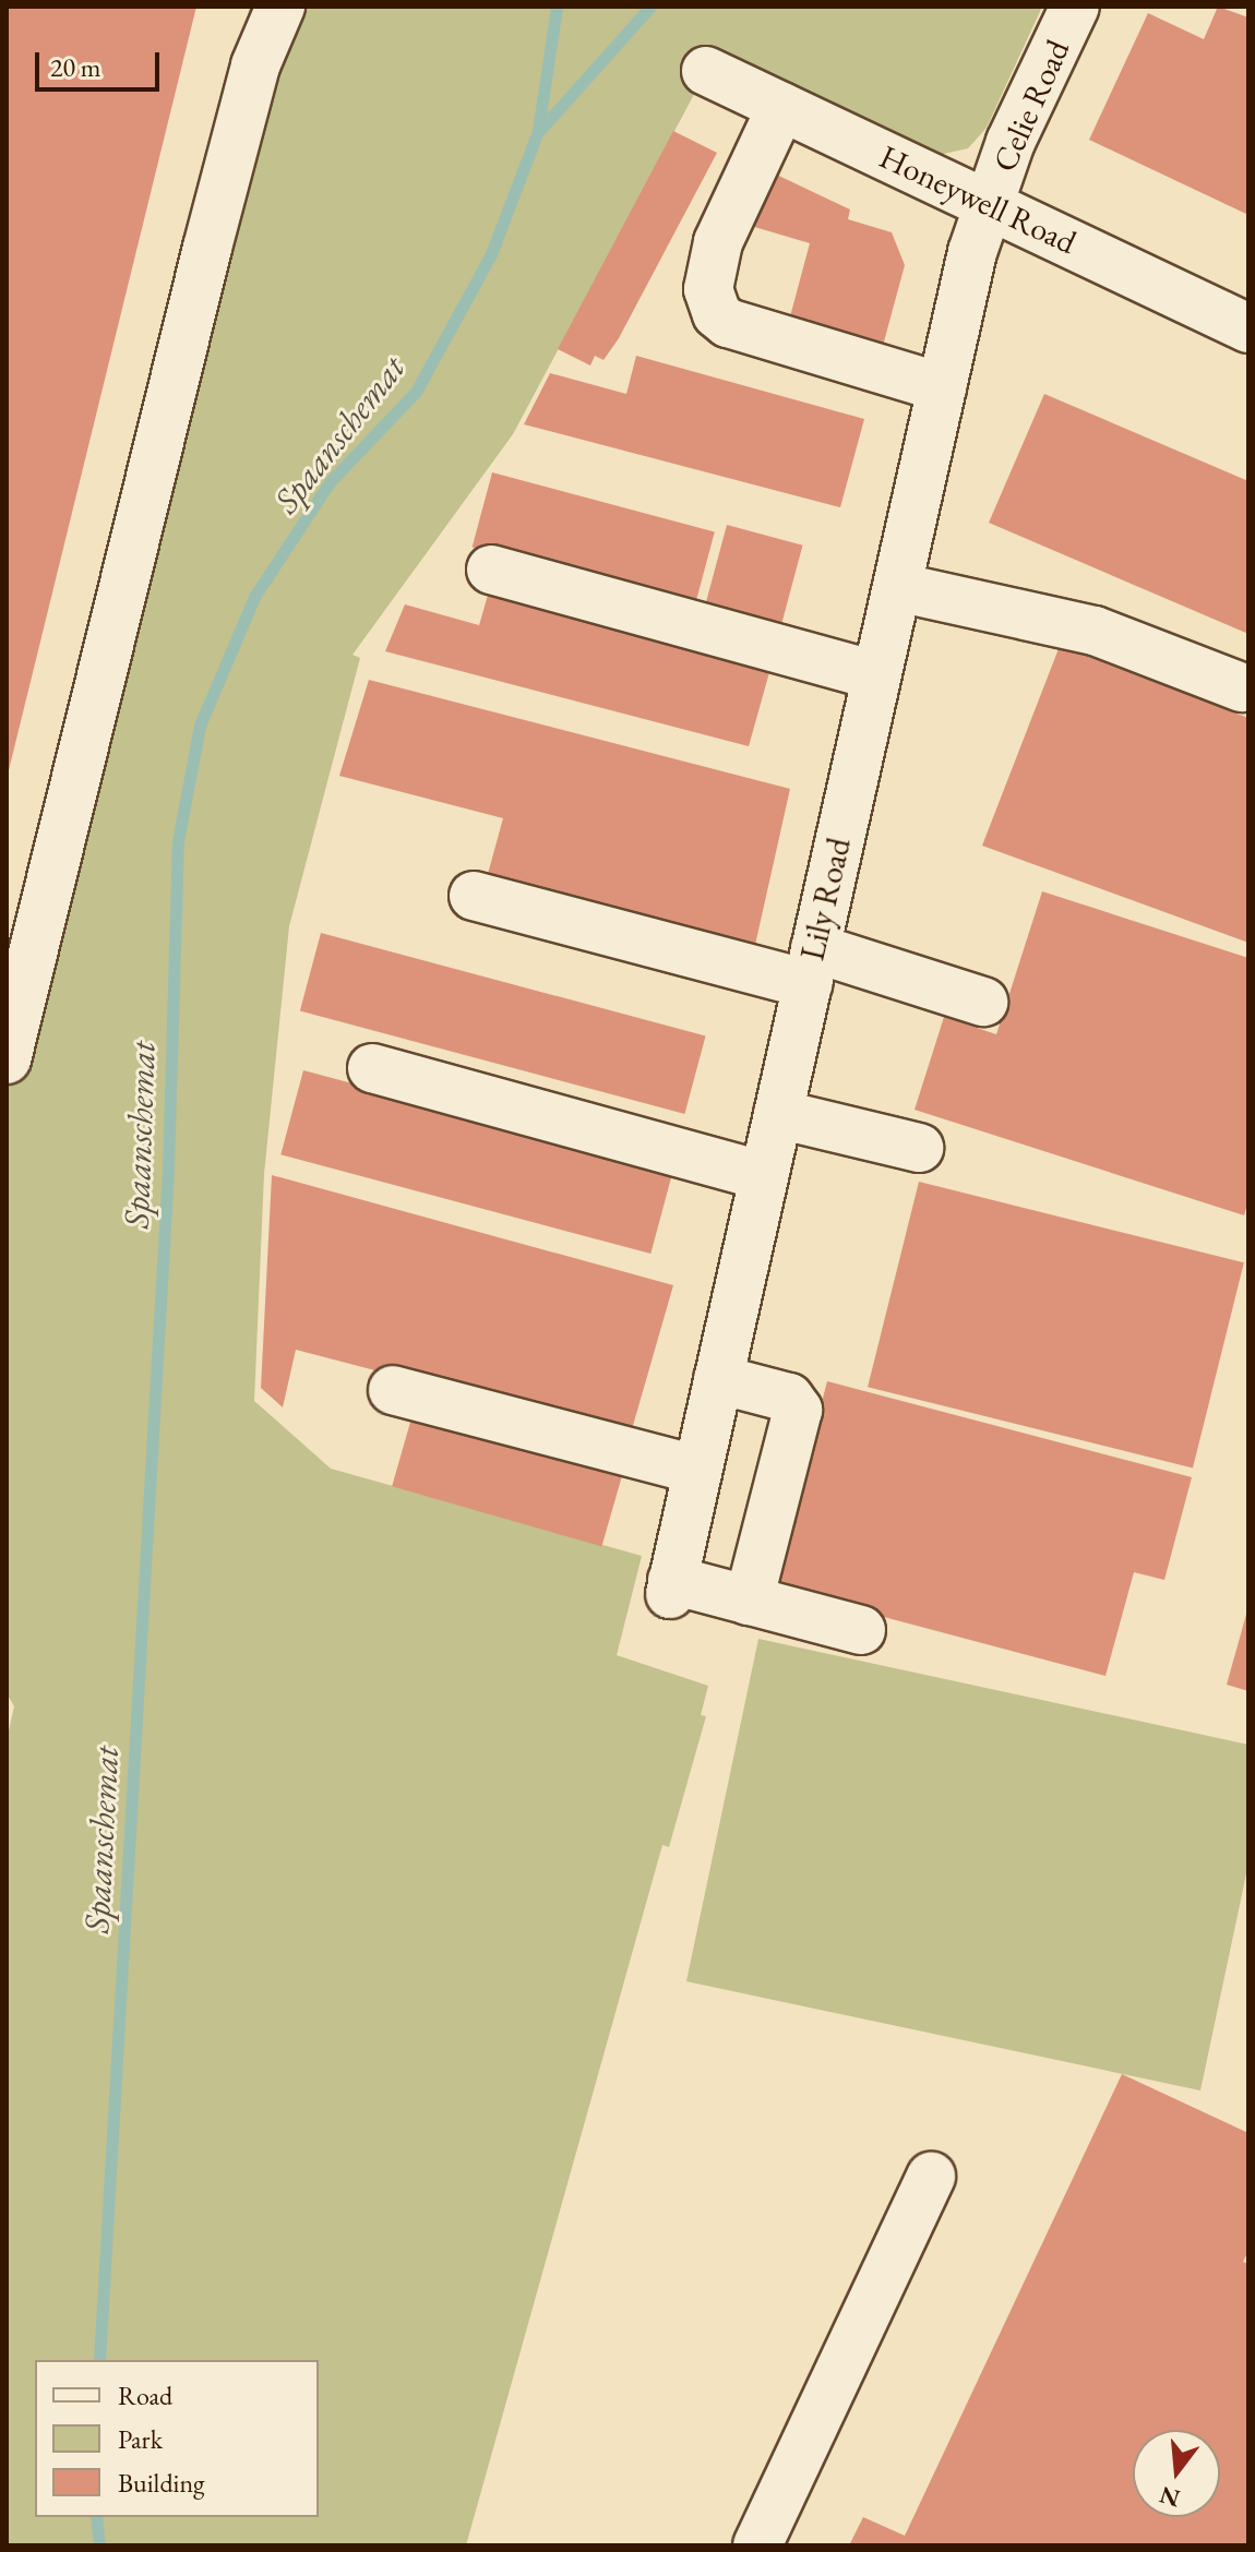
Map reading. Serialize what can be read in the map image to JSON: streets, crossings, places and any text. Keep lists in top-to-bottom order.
{
  "streets": {
    "street": ["Celie Road", "Honeywell Road", "Lily Road"]
  },
  "crossings": [
    ["Celie Road", "Honeywell Road"],
    ["Celie Road", "Lily Road"],
    ["Honeywell Road", "Lily Road"]
  ],
  "water": ["Spaanschemat"],
  "legend": ["Road", "Park", "Building"],
  "scale_bar": "20 m",
  "north": "bottom"
}
